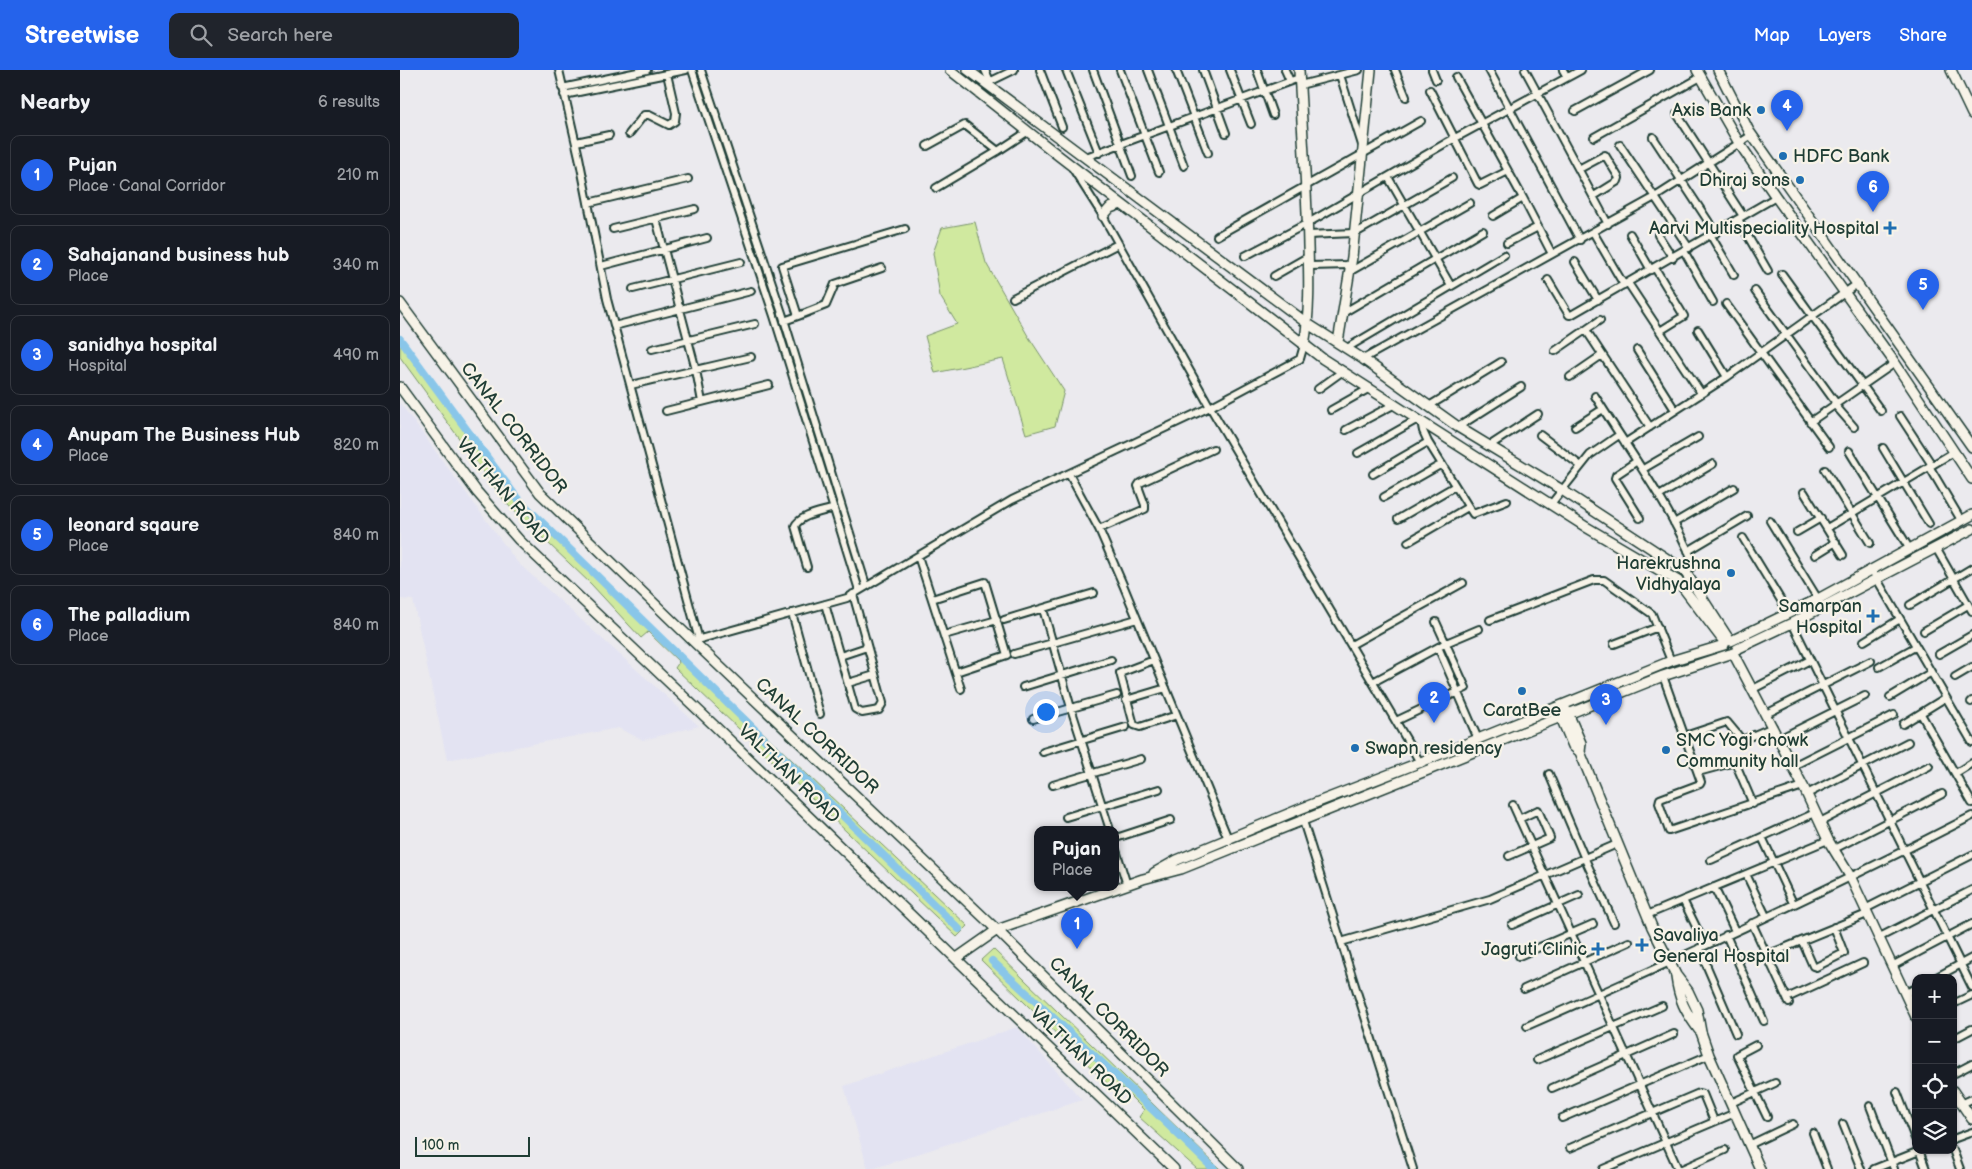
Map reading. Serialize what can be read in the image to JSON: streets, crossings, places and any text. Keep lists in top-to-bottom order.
{
  "streets": {
    "street": ["CANAL CORRIDOR", "VALTHAN ROAD"]
  },
  "places": {
    "other": [
      "Axis Bank",
      "HDFC Bank",
      "Dhiraj sons",
      "Harekrushna Vidhyalaya",
      "CaratBee",
      "Swapn residency",
      "SMC Yogi chowk Community hall"
    ],
    "health": [
      "Aarvi Multispeciality Hospital",
      "Samarpan Hospital",
      "Savaliya General Hospital",
      "Jagruti Clinic"
    ]
  },
  "scale_bar": "100 m",
  "page": {
    "header": "Streetwise",
    "search": "Search here",
    "nav": ["Map", "Layers", "Share"],
    "heading": ["Nearby", "6 results"],
    "pins": [
      "4",
      "6",
      "5",
      "2",
      "3",
      "1"
    ],
    "list": [
      {
        "mark": "1",
        "name": "Pujan",
        "note": "Place · Canal Corridor",
        "value": "210 m"
      },
      {
        "mark": "2",
        "name": "Sahajanand business hub",
        "note": "Place",
        "value": "340 m"
      },
      {
        "mark": "3",
        "name": "sanidhya hospital",
        "note": "Hospital",
        "value": "490 m"
      },
      {
        "mark": "4",
        "name": "Anupam The Business Hub",
        "note": "Place",
        "value": "820 m"
      },
      {
        "mark": "5",
        "name": "leonard sqaure",
        "note": "Place",
        "value": "840 m"
      },
      {
        "mark": "6",
        "name": "The palladium",
        "note": "Place",
        "value": "840 m"
      }
    ],
    "popup": ["Pujan", "Place"],
    "map_buttons": ["+", "−"],
    "scale": "100 m"
  }
}
